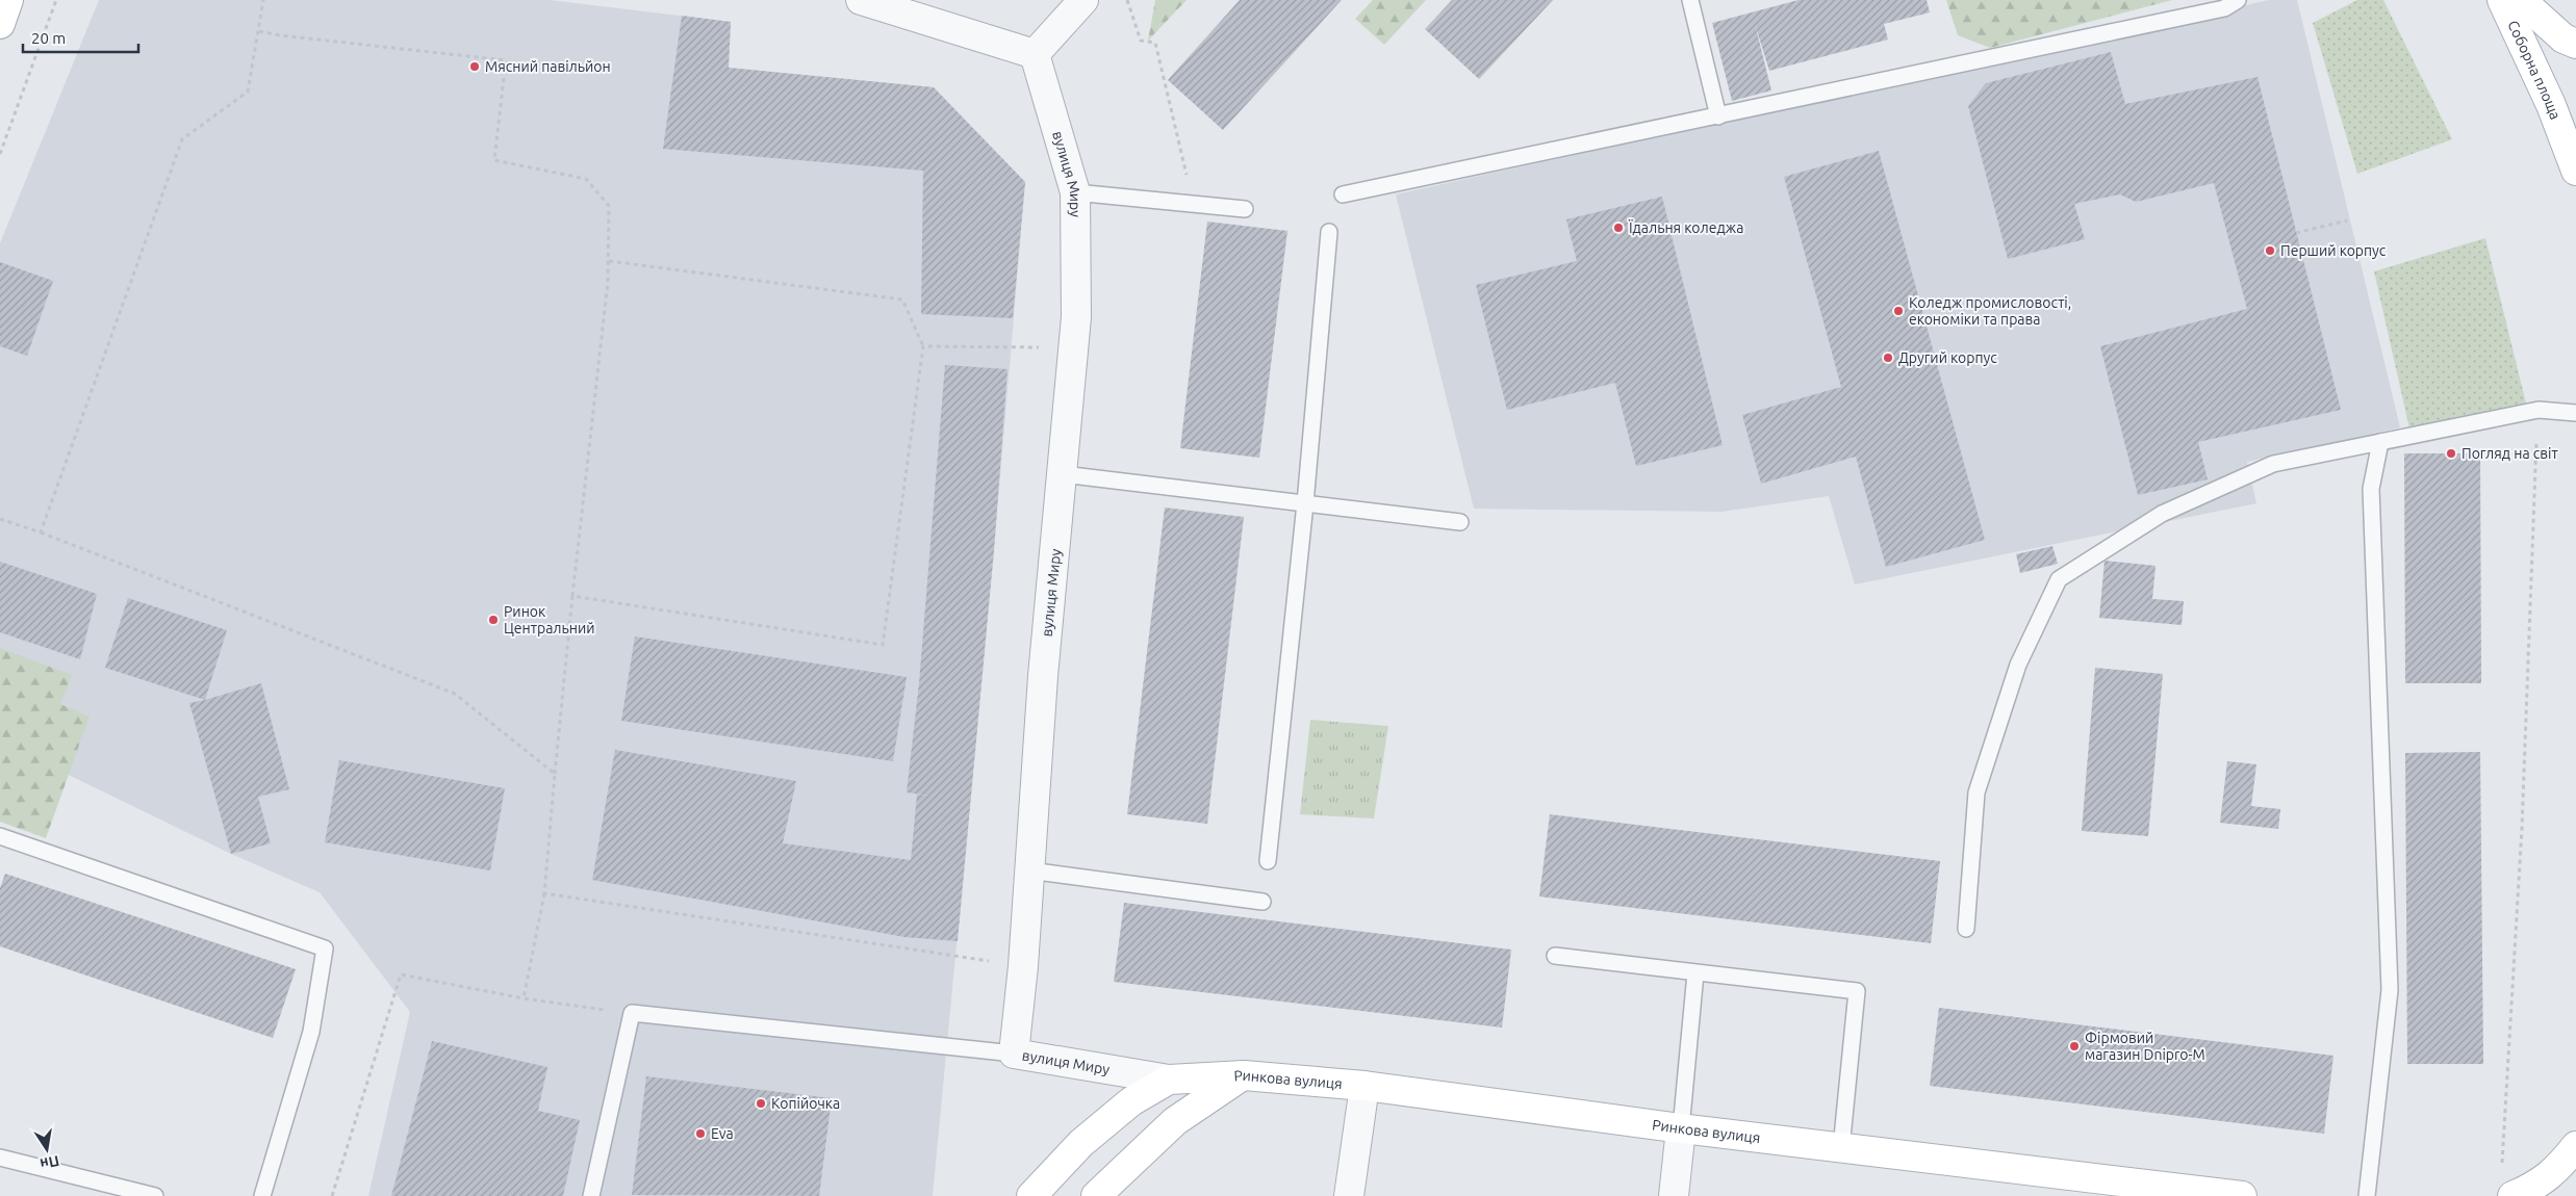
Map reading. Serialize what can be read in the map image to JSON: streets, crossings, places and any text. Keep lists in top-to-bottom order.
{
  "streets": {
    "main road": ["Соборна площа", "Ринкова вулиця"],
    "street": ["вулиця Миру"]
  },
  "crossings": [
    ["вулиця Миру", "Ринкова вулиця"]
  ],
  "places": [
    "Мясний павільйон",
    "Їдальня коледжа",
    "Перший корпус",
    "Коледж промисловості, економіки та права",
    "Другий корпус",
    "Погляд на світ",
    "Ринок Центральний",
    "Фірмовий магазин Dnipro-M",
    "Копійочка",
    "Eva"
  ],
  "scale_bar": "20 m",
  "north": "bottom"
}
